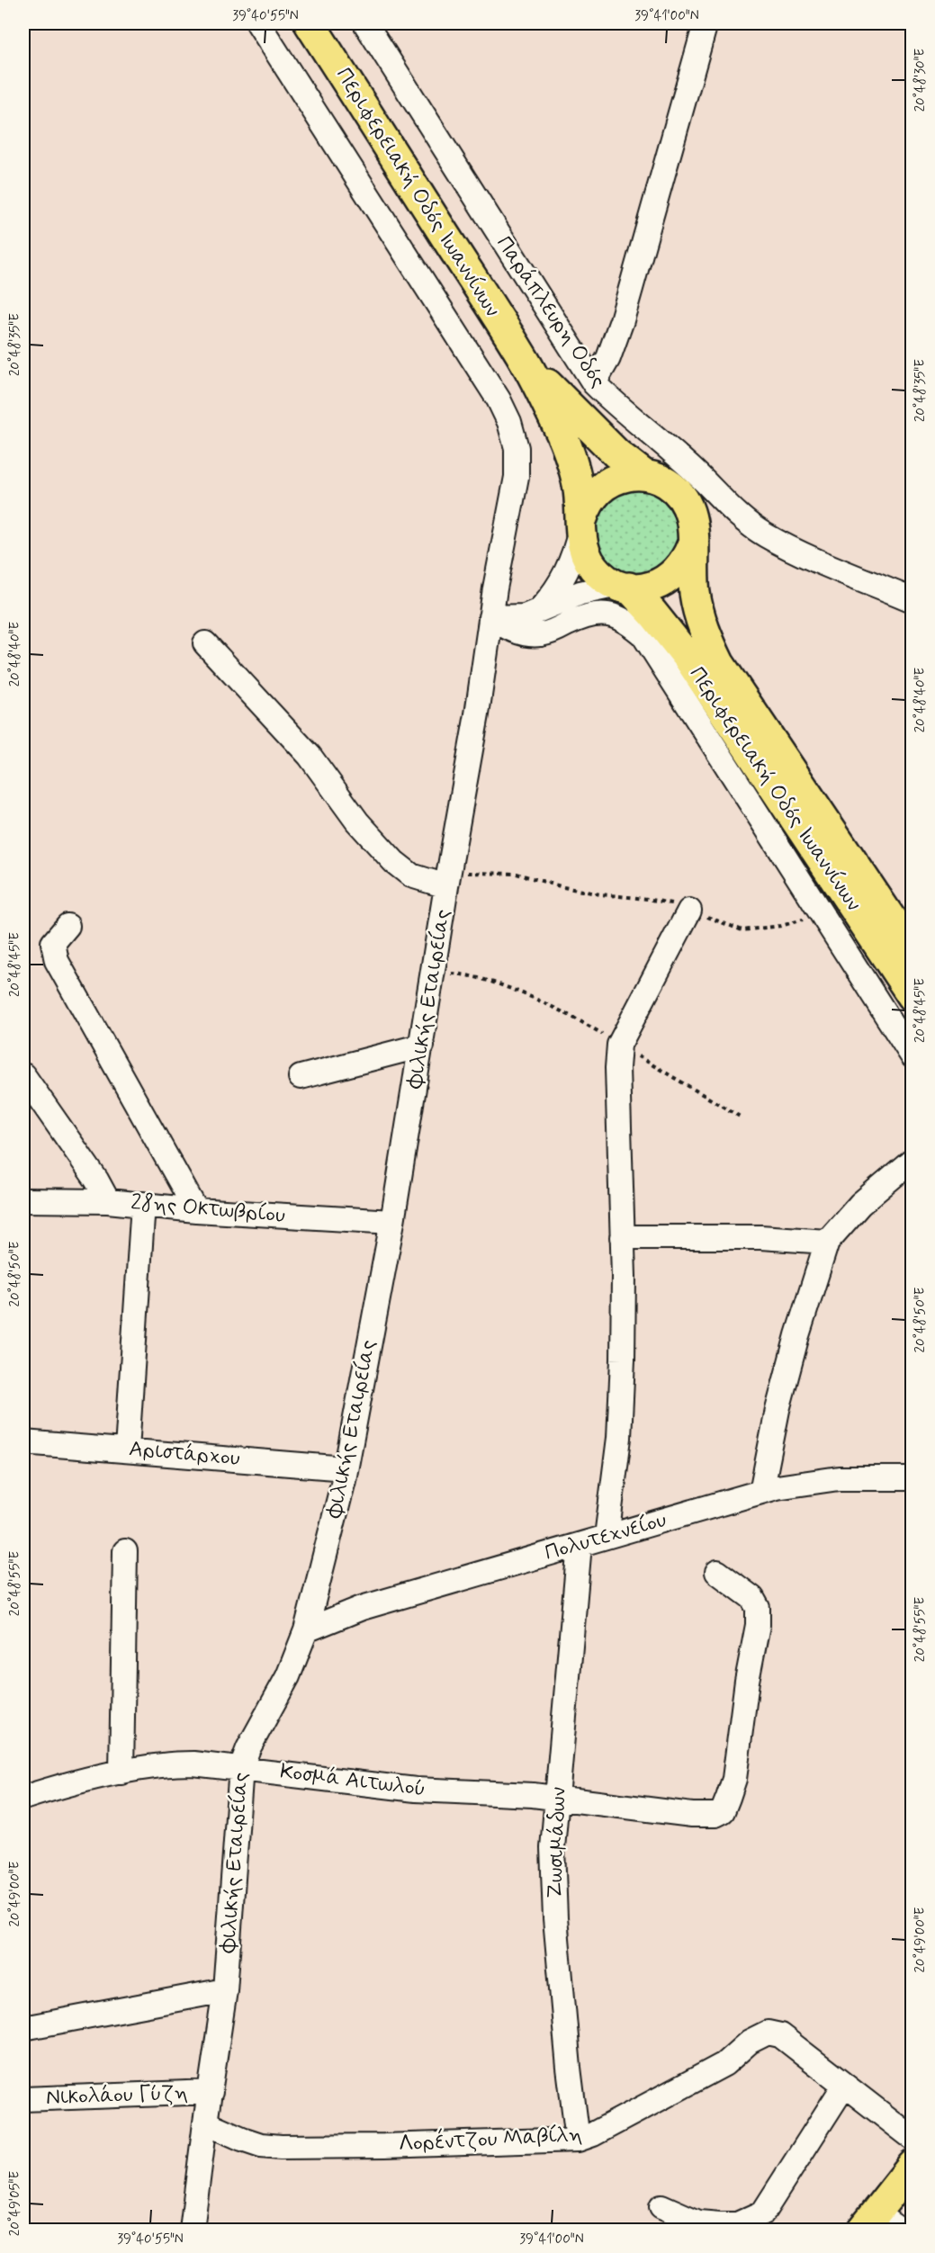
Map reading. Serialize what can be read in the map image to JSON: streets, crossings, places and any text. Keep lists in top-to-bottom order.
{
  "streets": {
    "main road": ["Περιφερειακή Οδός Ιωαννίνων"],
    "street": [
      "Παράπλευρη Οδός",
      "Φιλικής Εταιρείας",
      "28ης Οκτωβρίου",
      "Αριστάρχου",
      "Πολυτεχνείου",
      "Κοσμά Αιτωλού",
      "Ζωσιμάδων",
      "Νικολάου Γύζη",
      "Λορέντζου Μαβίλη"
    ]
  },
  "crossings": [
    ["Περιφερειακή Οδός Ιωαννίνων", "Παράπλευρη Οδός"],
    ["Φιλικής Εταιρείας", "28ης Οκτωβρίου"],
    ["Φιλικής Εταιρείας", "Αριστάρχου"],
    ["Φιλικής Εταιρείας", "Πολυτεχνείου"],
    ["Φιλικής Εταιρείας", "Κοσμά Αιτωλού"],
    ["Φιλικής Εταιρείας", "Νικολάου Γύζη"],
    ["Φιλικής Εταιρείας", "Λορέντζου Μαβίλη"],
    ["Πολυτεχνείου", "Ζωσιμάδων"],
    ["Κοσμά Αιτωλού", "Ζωσιμάδων"],
    ["Ζωσιμάδων", "Λορέντζου Μαβίλη"]
  ],
  "coordinates": [
    "39°40'55\"N",
    "39°41'00\"N",
    "20°48'30\"E",
    "20°48'35\"E",
    "20°48'40\"E",
    "20°48'45\"E",
    "20°48'50\"E",
    "20°48'55\"E",
    "20°49'00\"E",
    "20°49'05\"E"
  ]
}
